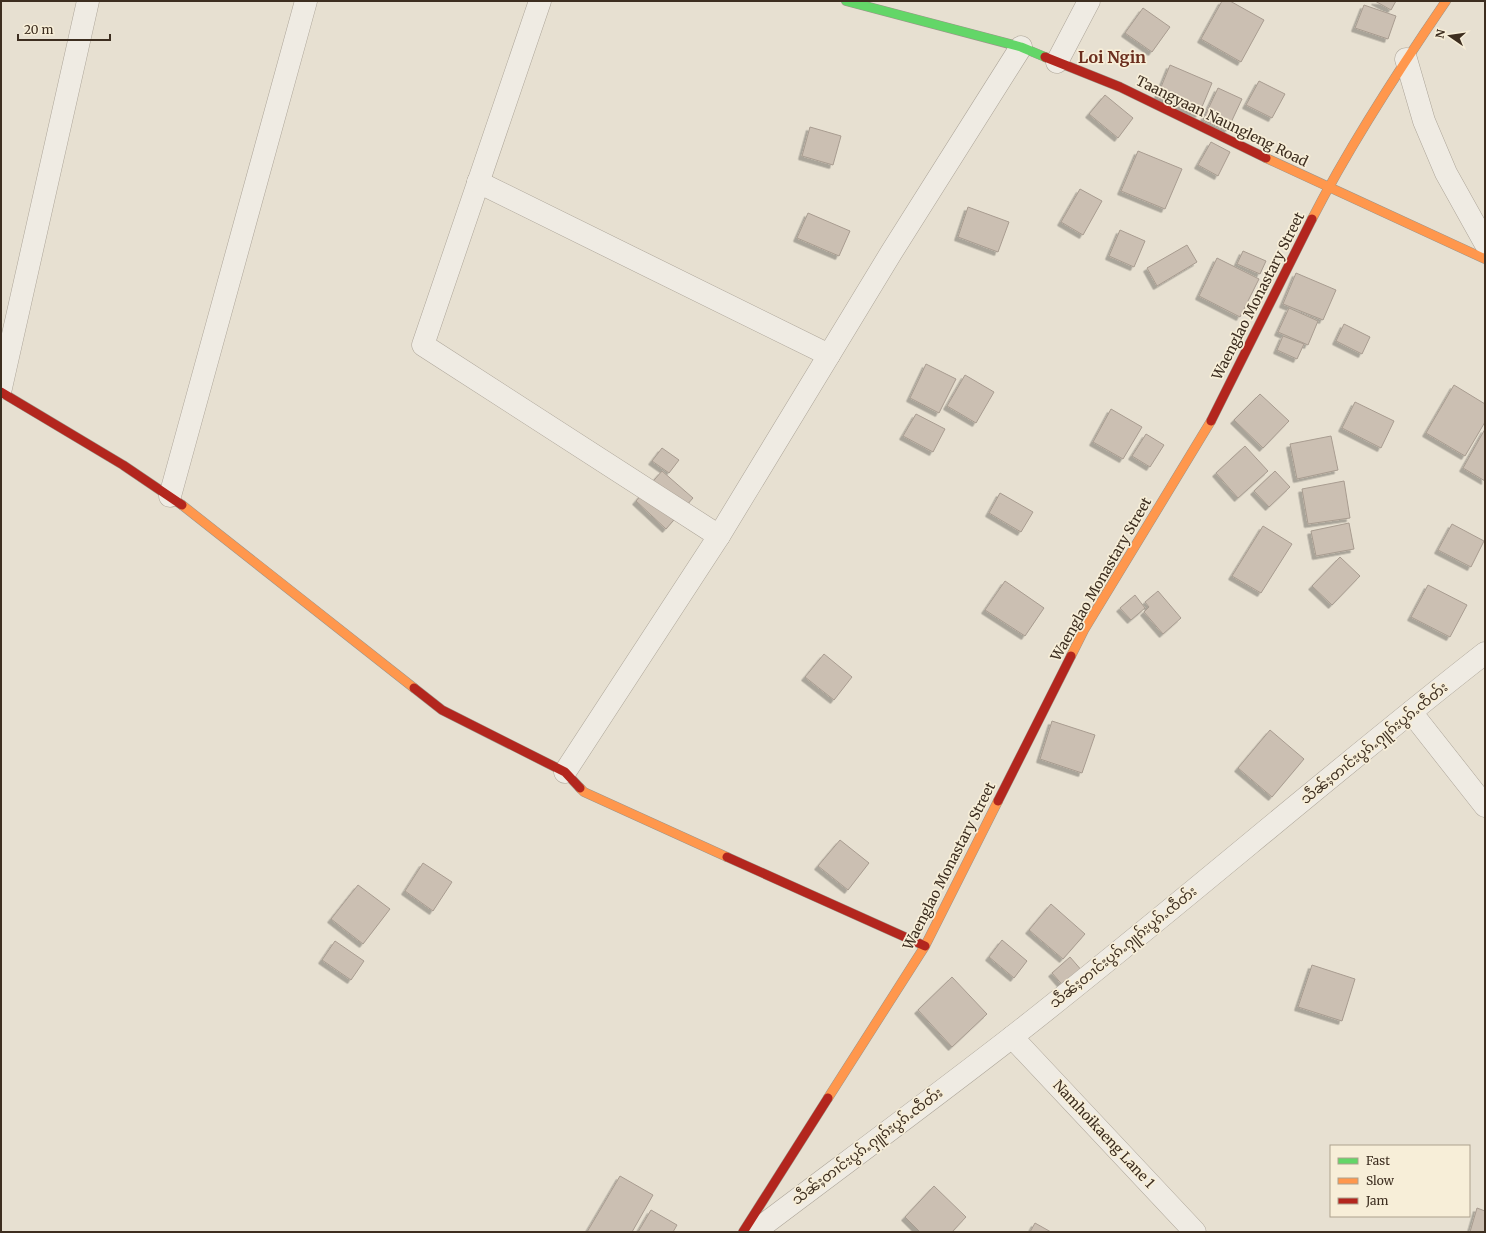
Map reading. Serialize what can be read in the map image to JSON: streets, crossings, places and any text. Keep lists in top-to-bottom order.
{
  "streets": {
    "street": [
      "Taangyaan Naungleng Road",
      "Waenglao Monastary Street",
      "သဵၼ်ႈတၢင်းပွၵ်ႉႁူၵ်းပွၵ်ႉၸဵတ်း",
      "Namhoikaeng Lane 1"
    ]
  },
  "crossings": [
    ["Taangyaan Naungleng Road", "Waenglao Monastary Street"],
    ["သဵၼ်ႈတၢင်းပွၵ်ႉႁူၵ်းပွၵ်ႉၸဵတ်း", "Namhoikaeng Lane 1"]
  ],
  "districts": ["Loi Ngin"],
  "legend": ["Fast", "Slow", "Jam"],
  "scale_bar": "20 m",
  "north": "left"
}
